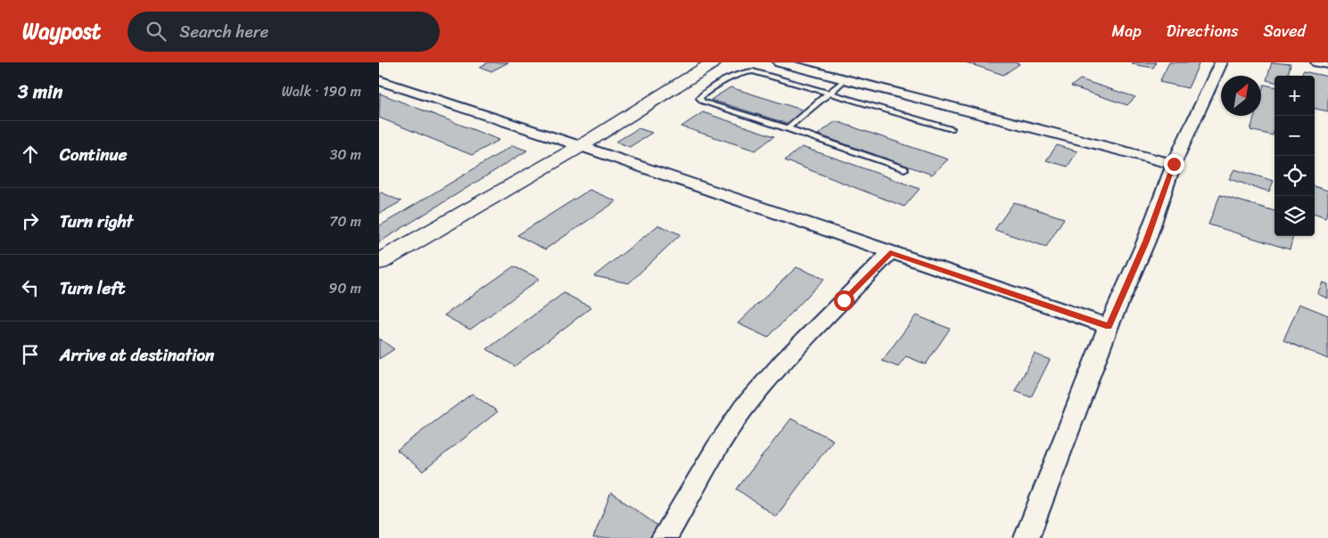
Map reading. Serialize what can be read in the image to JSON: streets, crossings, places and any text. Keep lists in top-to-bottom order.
{
  "north": "top right",
  "page": {
    "header": "Waypost",
    "search": "Search here",
    "nav": ["Map", "Directions", "Saved"],
    "heading": ["3 min", "Walk · 190 m"],
    "map_buttons": ["+", "−"],
    "list": [
      ["Continue", "30 m"],
      ["Turn right", "70 m"],
      ["Turn left", "90 m"],
      "Arrive at destination"
    ]
  }
}
